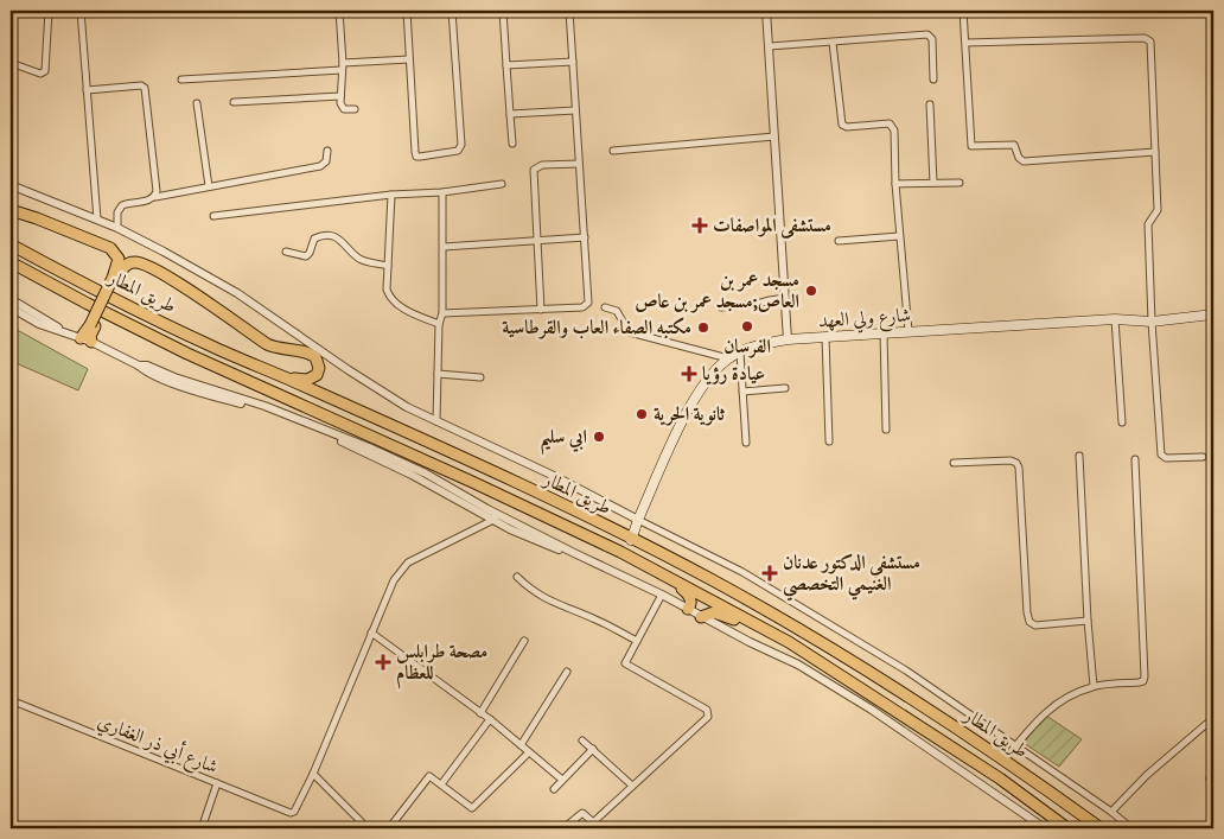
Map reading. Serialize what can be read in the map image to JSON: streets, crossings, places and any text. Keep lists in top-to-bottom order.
{
  "streets": {
    "highway": ["طريق المطار"],
    "main road": ["شارع ولي العهد"],
    "street": ["شارع أبي ذر الغفاري"]
  },
  "crossings": [
    ["طريق المطار", "شارع ولي العهد"]
  ],
  "places": {
    "health": [
      "مستشفى المواصفات",
      "عيادة رؤيا",
      "مستشفي الدكتور عدنان الغنيمي التخصصي",
      "مصحة طرابلس للعظام"
    ],
    "other": [
      "مسجد عمر بن العاص;مسجد عمر بن عاص",
      "الفرسان",
      "مكتبه الصفاء العاب والقرطاسية",
      "ثانوية الحرية",
      "ابي سليم"
    ]
  }
}
